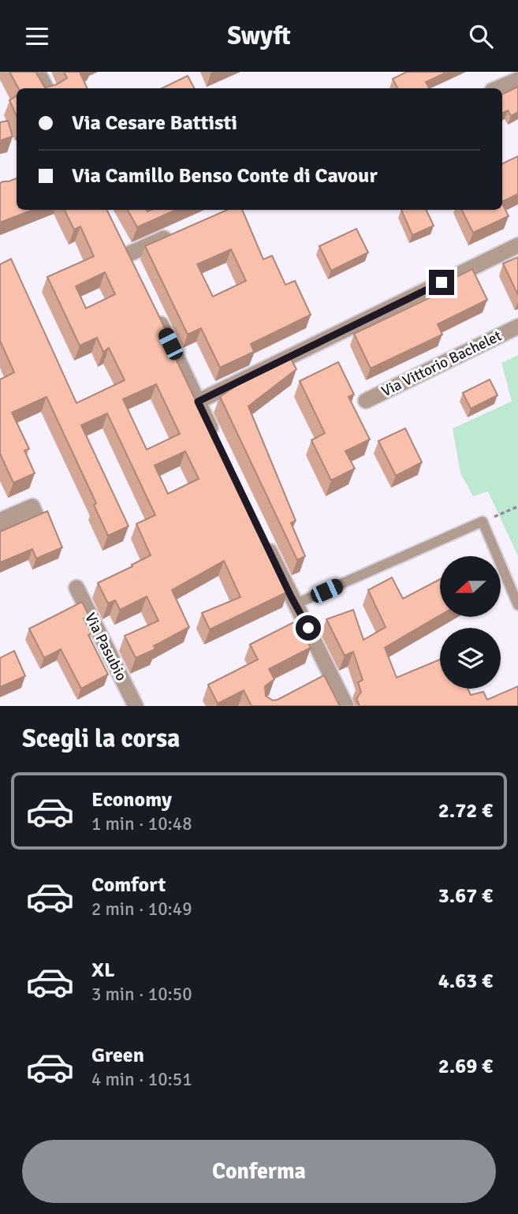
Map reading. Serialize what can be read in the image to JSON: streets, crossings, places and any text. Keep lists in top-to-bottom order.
{
  "streets": {
    "street": ["Via Vittorio Bachelet", "Via Pasubio"]
  },
  "north": "left",
  "page": {
    "header": "Swyft",
    "banner": ["Via Cesare Battisti", "Via Camillo Benso Conte di Cavour"],
    "heading": "Scegli la corsa",
    "list": [
      {
        "name": "Economy",
        "note": "1 min · 10:48",
        "value": "2.72 €"
      },
      {
        "name": "Comfort",
        "note": "2 min · 10:49",
        "value": "3.67 €"
      },
      {
        "name": "XL",
        "note": "3 min · 10:50",
        "value": "4.63 €"
      },
      {
        "name": "Green",
        "note": "4 min · 10:51",
        "value": "2.69 €"
      }
    ],
    "buttons": "Conferma"
  }
}
